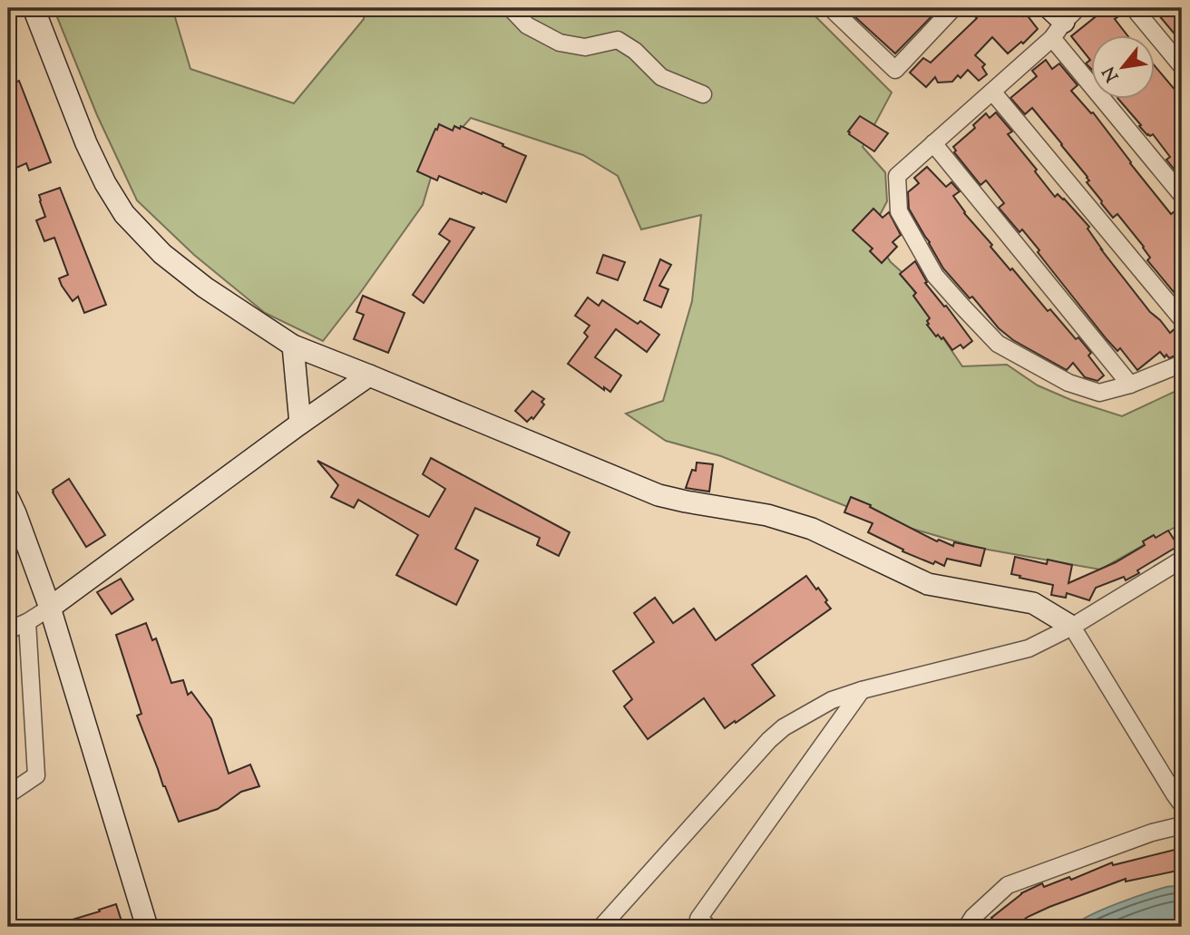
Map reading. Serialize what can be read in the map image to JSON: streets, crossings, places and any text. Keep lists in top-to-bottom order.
{
  "north": "bottom left"
}
